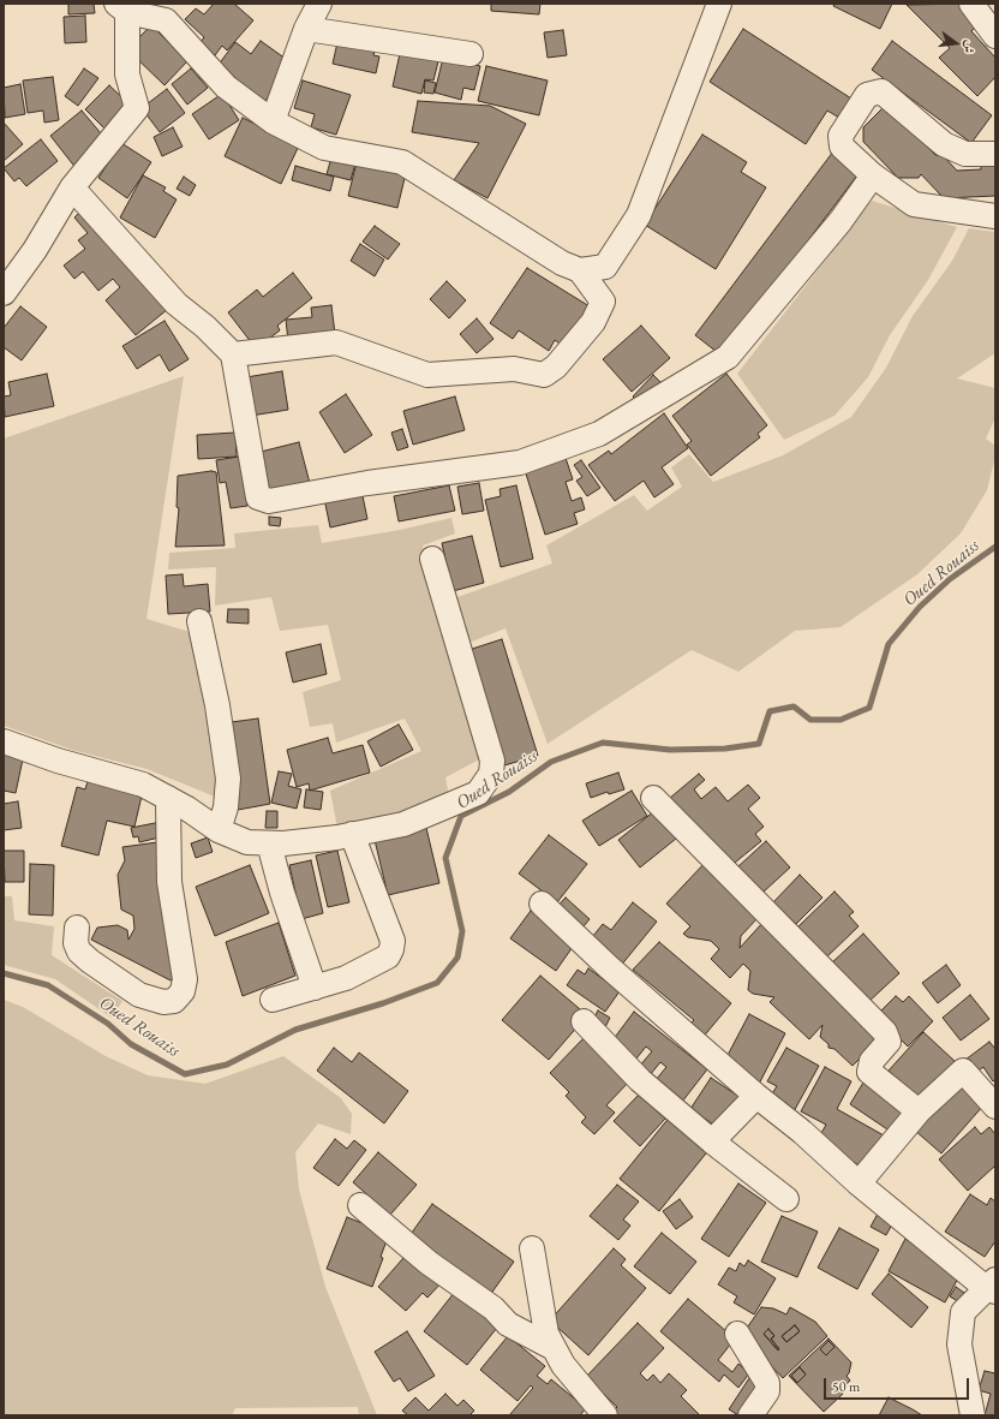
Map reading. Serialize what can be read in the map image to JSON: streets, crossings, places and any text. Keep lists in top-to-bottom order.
{
  "water": ["Oued Rouaiss"],
  "scale_bar": "50 m",
  "north": "right"
}
